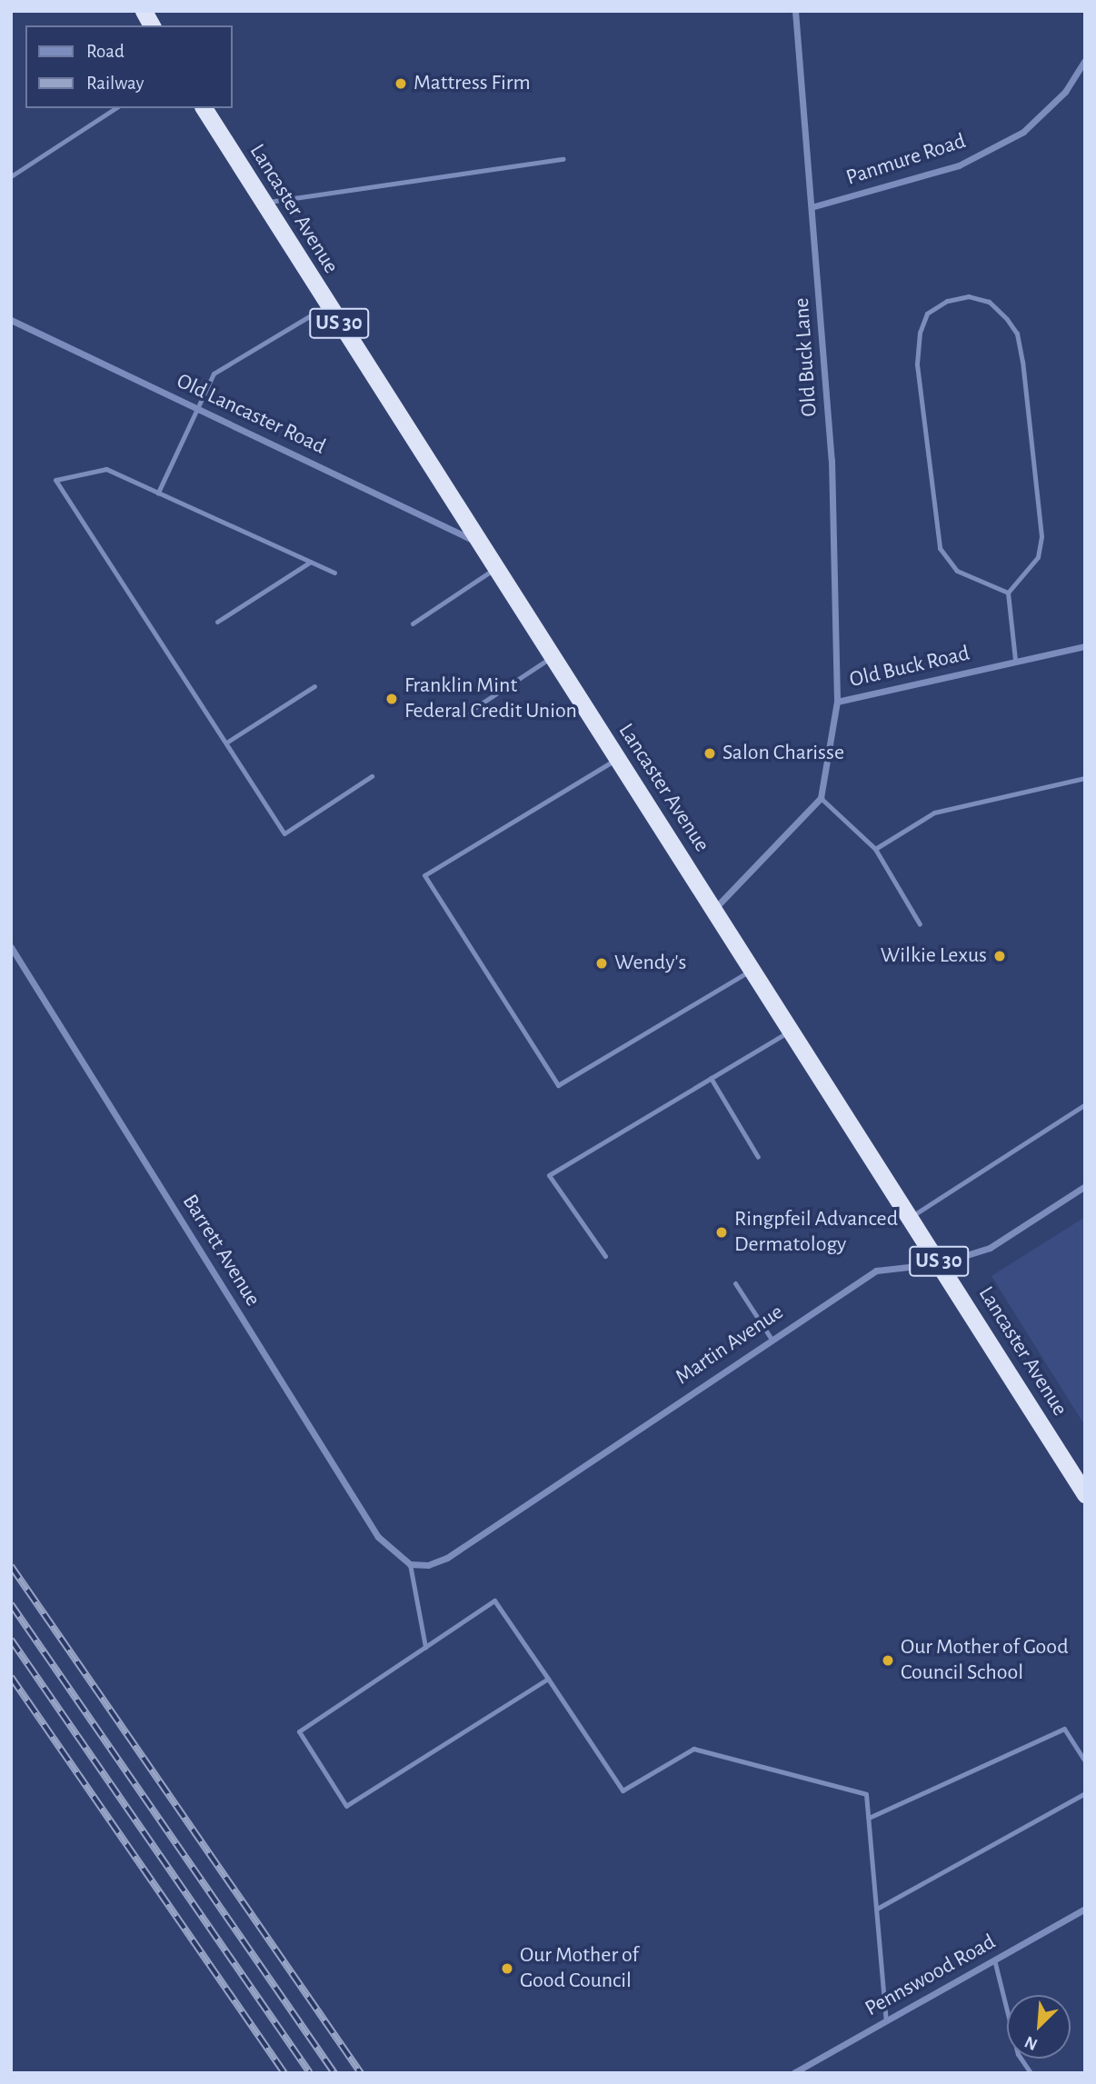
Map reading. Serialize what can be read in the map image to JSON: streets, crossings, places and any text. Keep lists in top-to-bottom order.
{
  "streets": {
    "highway": ["Lancaster Avenue", "US 30"],
    "street": [
      "Panmure Road",
      "Old Buck Lane",
      "Old Lancaster Road",
      "Old Buck Road",
      "Barrett Avenue",
      "Martin Avenue",
      "Pennswood Road"
    ]
  },
  "crossings": [
    ["Panmure Road", "Old Buck Lane"],
    ["Lancaster Avenue", "Old Lancaster Road"],
    ["Lancaster Avenue", "Martin Avenue"],
    ["Old Buck Lane", "Old Buck Road"],
    ["Barrett Avenue", "Martin Avenue"]
  ],
  "places": [
    "Mattress Firm",
    "Franklin Mint Federal Credit Union",
    "Salon Charisse",
    "Wilkie Lexus",
    "Wendy's",
    "Ringpfeil Advanced Dermatology",
    "Our Mother of Good Council School",
    "Our Mother of Good Council"
  ],
  "legend": ["Road", "Railway"],
  "north": "bottom left"
}
